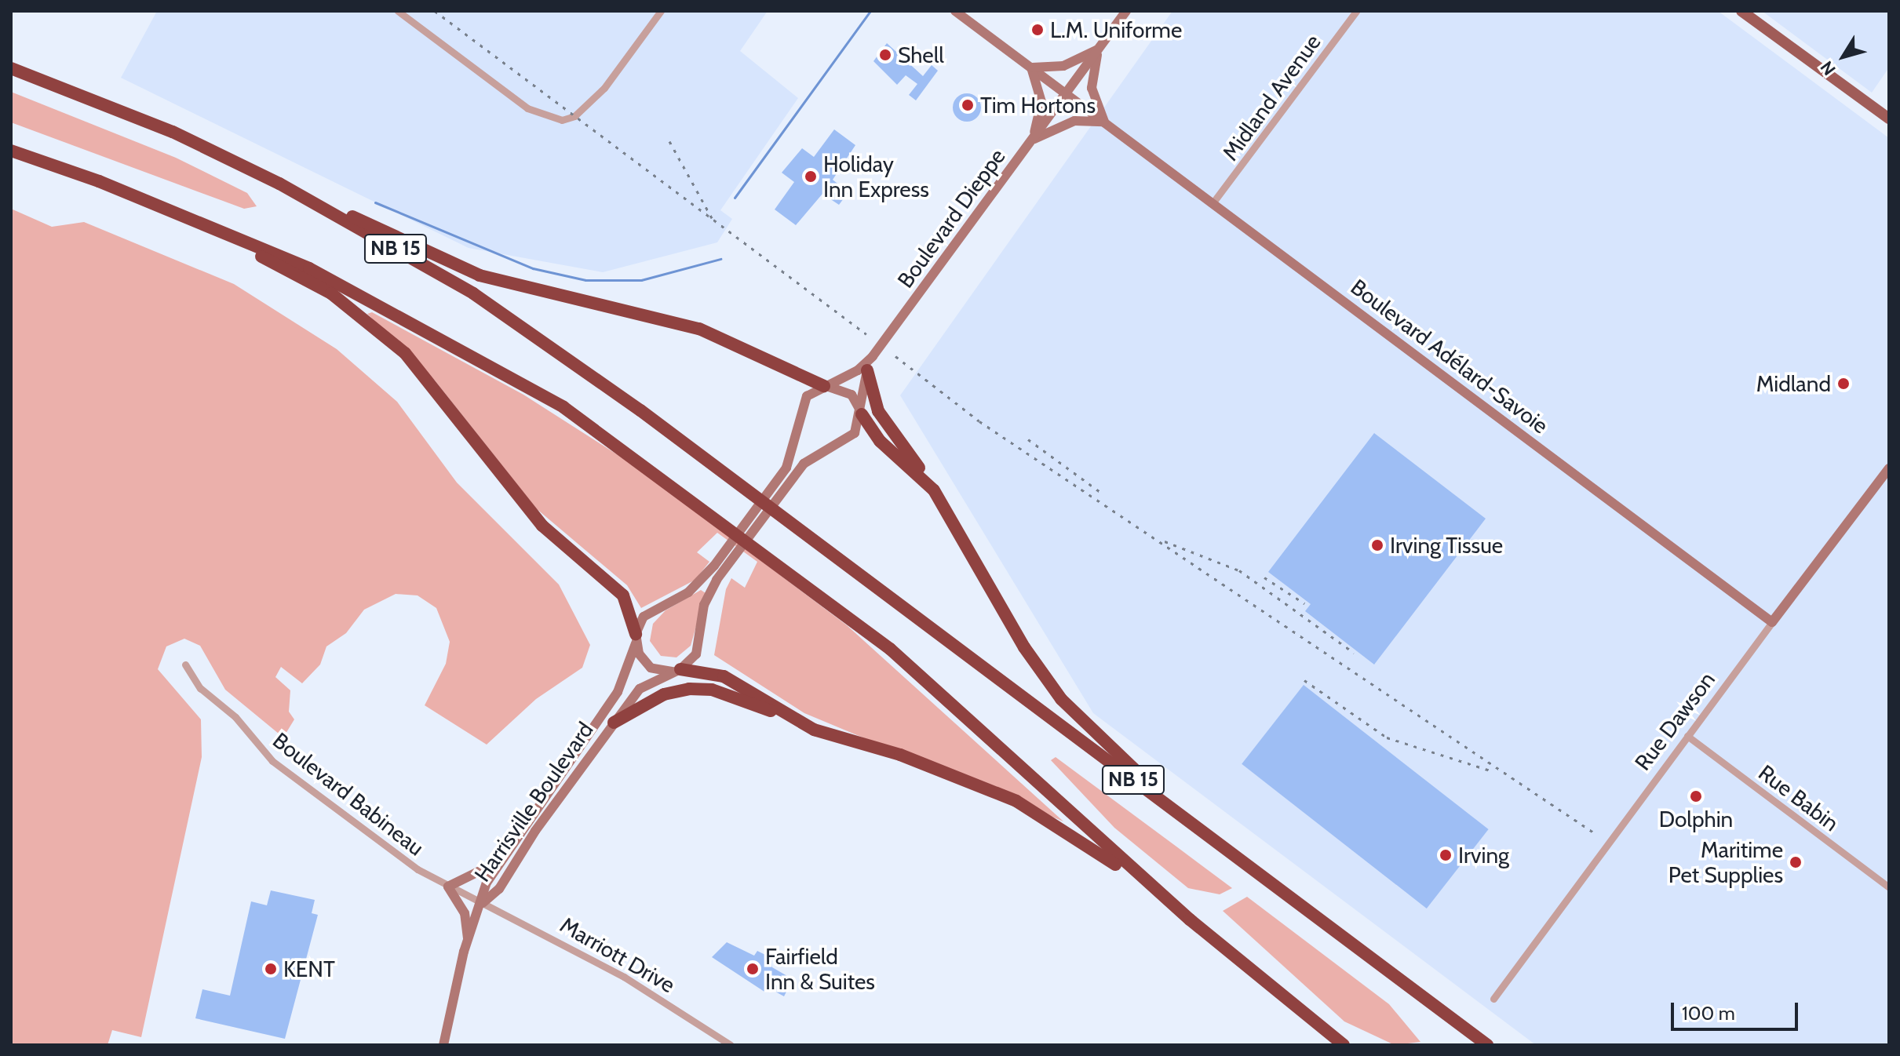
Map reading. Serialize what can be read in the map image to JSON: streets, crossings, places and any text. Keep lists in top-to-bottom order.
{
  "streets": {
    "highway": ["NB 15"],
    "main road": [
      "Boulevard Dieppe",
      "Boulevard Adélard-Savoie",
      "Rue Dawson",
      "Harrisville Boulevard"
    ],
    "street": [
      "Midland Avenue",
      "Boulevard Babineau",
      "Rue Babin",
      "Marriott Drive"
    ]
  },
  "crossings": [
    ["Midland Avenue", "Boulevard Adélard-Savoie"],
    ["Boulevard Dieppe", "Boulevard Adélard-Savoie"],
    ["Boulevard Adélard-Savoie", "Rue Dawson"],
    ["Rue Dawson", "Rue Babin"],
    ["Boulevard Babineau", "Harrisville Boulevard"],
    ["Boulevard Babineau", "Marriott Drive"],
    ["Harrisville Boulevard", "Marriott Drive"]
  ],
  "places": [
    "L.M. Uniforme",
    "Shell",
    "Tim Hortons",
    "Holiday Inn Express",
    "Midland",
    "Irving Tissue",
    "Dolphin",
    "Irving",
    "Maritime Pet Supplies",
    "KENT",
    "Fairfield Inn & Suites"
  ],
  "scale_bar": "100 m",
  "north": "bottom left"
}
